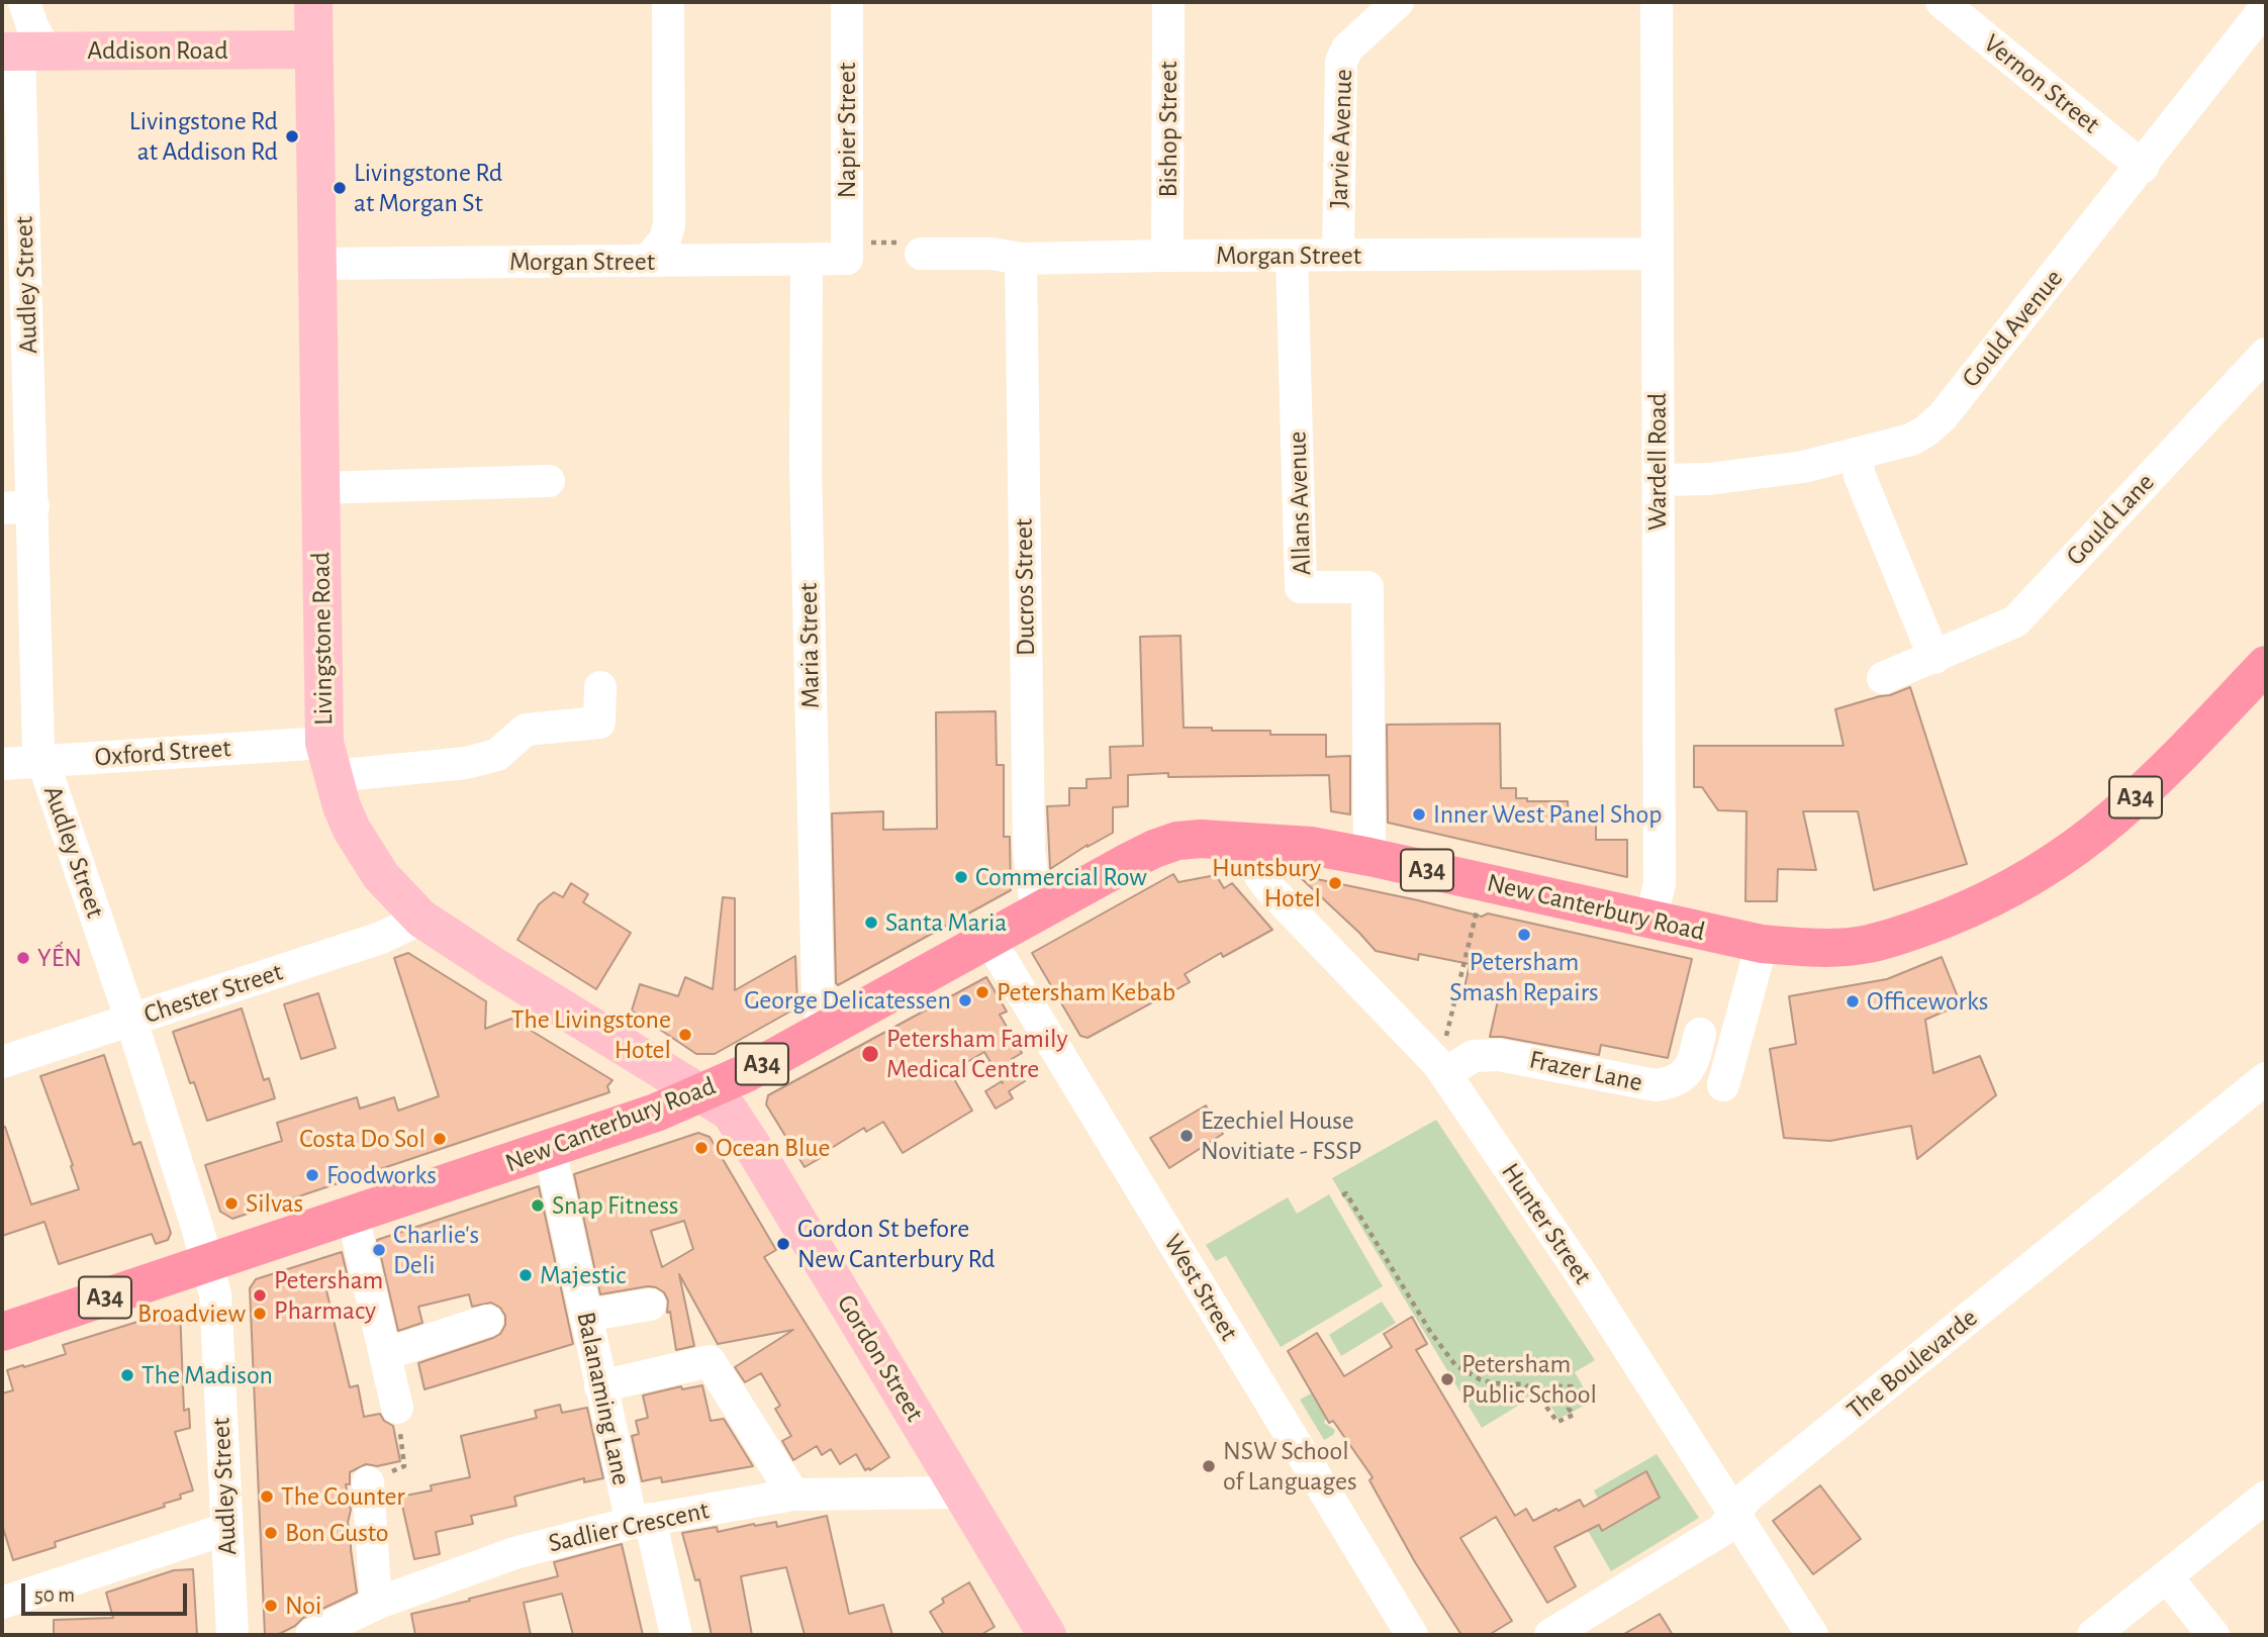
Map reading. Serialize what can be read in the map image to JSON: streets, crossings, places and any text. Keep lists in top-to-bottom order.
{
  "streets": {
    "highway": ["A34", "New Canterbury Road"],
    "main road": ["Addison Road", "Livingstone Road", "Gordon Street"],
    "street": [
      "Vernon Street",
      "Bishop Street",
      "Napier Street",
      "Jarvie Avenue",
      "Morgan Street",
      "Audley Street",
      "Gould Avenue",
      "Wardell Road",
      "Allans Avenue",
      "Gould Lane",
      "Ducros Street",
      "Maria Street",
      "Oxford Street",
      "Chester Street",
      "Frazer Lane",
      "Hunter Street",
      "West Street",
      "The Boulevarde",
      "Balanaming Lane",
      "Sadlier Crescent"
    ]
  },
  "crossings": [
    ["Addison Road", "Audley Street"],
    ["Addison Road", "Livingstone Road"],
    ["Vernon Street", "Gould Avenue"],
    ["Bishop Street", "Morgan Street"],
    ["Napier Street", "Morgan Street"],
    ["Jarvie Avenue", "Morgan Street"],
    ["Morgan Street", "Wardell Road"],
    ["Morgan Street", "Allans Avenue"],
    ["Morgan Street", "Ducros Street"],
    ["Morgan Street", "Livingstone Road"],
    ["Morgan Street", "Maria Street"],
    ["Audley Street", "Oxford Street"],
    ["Audley Street", "New Canterbury Road"],
    ["Audley Street", "Chester Street"],
    ["Gould Avenue", "Wardell Road"],
    ["Wardell Road", "New Canterbury Road"],
    ["Allans Avenue", "New Canterbury Road"],
    ["Ducros Street", "New Canterbury Road"],
    ["Livingstone Road", "Oxford Street"],
    ["Livingstone Road", "New Canterbury Road"],
    ["Livingstone Road", "Chester Street"],
    ["Livingstone Road", "Gordon Street"],
    ["Maria Street", "New Canterbury Road"],
    ["New Canterbury Road", "Hunter Street"],
    ["New Canterbury Road", "West Street"],
    ["New Canterbury Road", "Gordon Street"],
    ["New Canterbury Road", "Balanaming Lane"],
    ["Frazer Lane", "Hunter Street"],
    ["Hunter Street", "The Boulevarde"],
    ["Gordon Street", "Sadlier Crescent"],
    ["Balanaming Lane", "Sadlier Crescent"]
  ],
  "places": [
    "Livingstone Rd at Addison Rd",
    "Livingstone Rd at Morgan St",
    "Inner West Panel Shop",
    "Commercial Row",
    "Huntsbury Hotel",
    "Santa Maria",
    "Petersham Smash Repairs",
    "YẾN",
    "Petersham Kebab",
    "George Delicatessen",
    "Officeworks",
    "The Livingstone Hotel",
    "Petersham Family Medical Centre",
    "Ezechiel House Novitiate - FSSP",
    "Costa Do Sol",
    "Ocean Blue",
    "Foodworks",
    "Silvas",
    "Snap Fitness",
    "Gordon St before New Canterbury Rd",
    "Charlie's Deli",
    "Majestic",
    "Petersham Pharmacy",
    "Broadview",
    "The Madison",
    "Petersham Public School",
    "NSW School of Languages",
    "The Counter",
    "Bon Gusto",
    "Noi"
  ],
  "scale_bar": "50 m"
}
